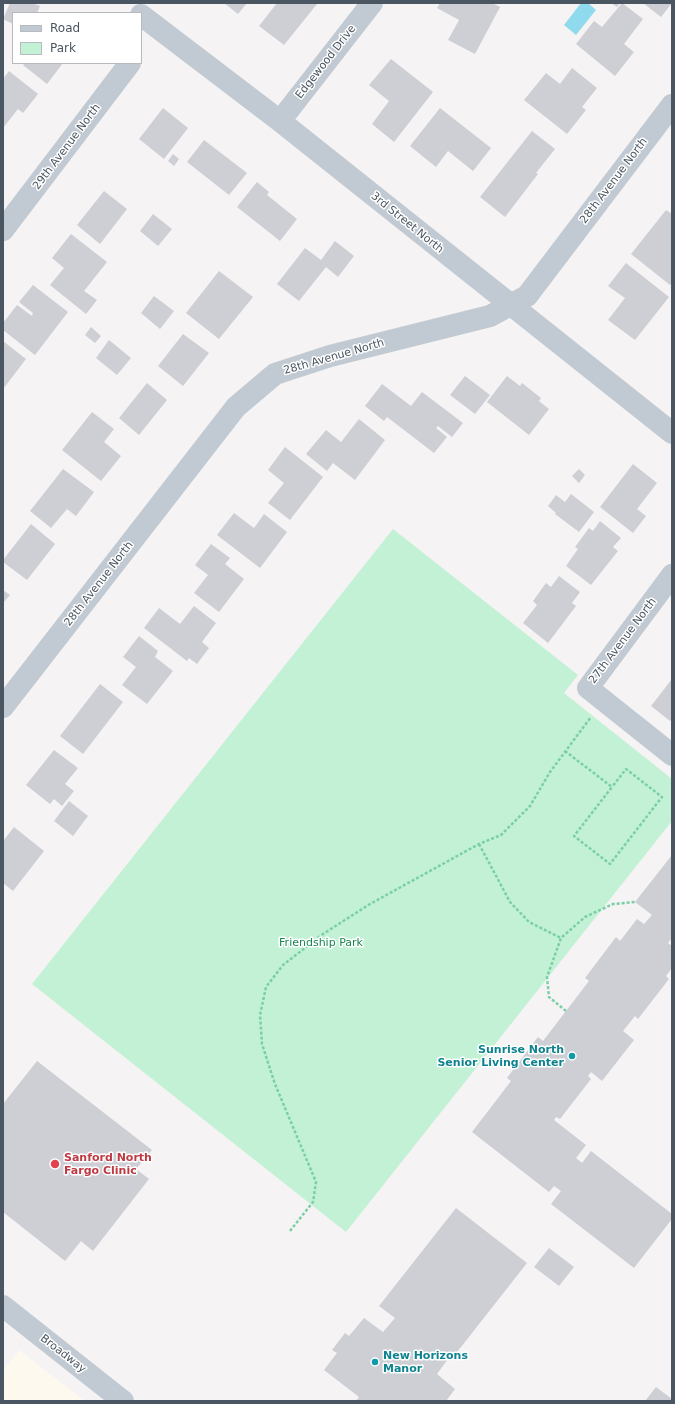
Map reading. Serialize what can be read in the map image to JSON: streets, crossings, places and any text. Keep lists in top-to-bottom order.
{
  "streets": {
    "street": [
      "Edgewood Drive",
      "29th Avenue North",
      "28th Avenue North",
      "3rd Street North",
      "27th Avenue North",
      "Broadway"
    ]
  },
  "crossings": [
    ["Edgewood Drive", "3rd Street North"],
    ["28th Avenue North", "3rd Street North"]
  ],
  "parks": ["Friendship Park"],
  "places": ["Sunrise North Senior Living Center", "Sanford North Fargo Clinic", "New Horizons Manor"],
  "legend": ["Road", "Park"]
}
